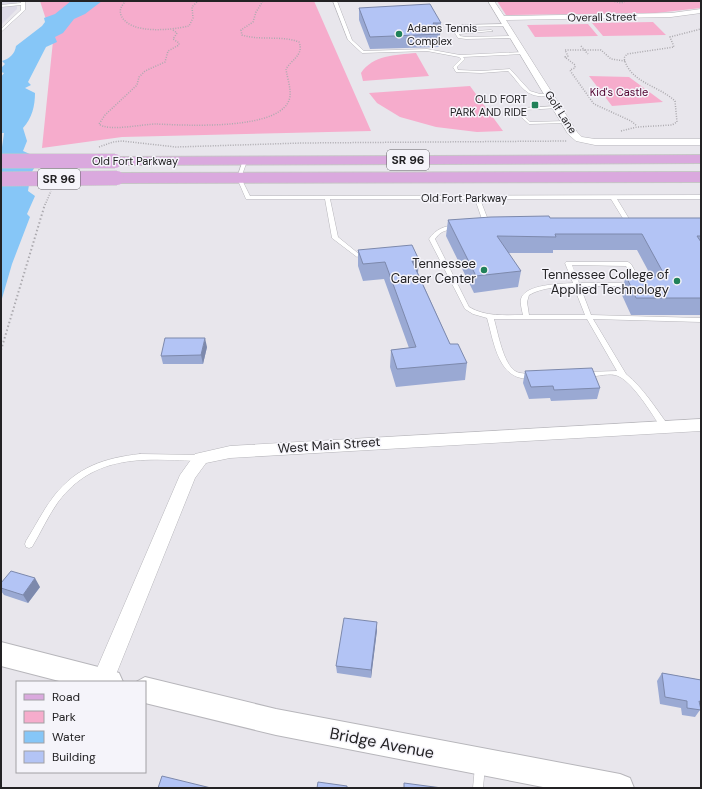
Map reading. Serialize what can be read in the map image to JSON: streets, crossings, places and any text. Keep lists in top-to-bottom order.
{
  "streets": {
    "main road": ["SR 96", "Old Fort Parkway"],
    "street": [
      "Overall Street",
      "Golf Lane",
      "West Main Street",
      "Bridge Avenue"
    ]
  },
  "crossings": [
    ["Overall Street", "Golf Lane"]
  ],
  "parks": ["Kid's Castle"],
  "places": {
    "other": ["Adams Tennis Complex", "Tennessee Career Center", "Tennessee College of Applied Technology"],
    "transit": ["OLD FORT PARK AND RIDE"]
  },
  "legend": [
    "Road",
    "Park",
    "Water",
    "Building"
  ]
}
